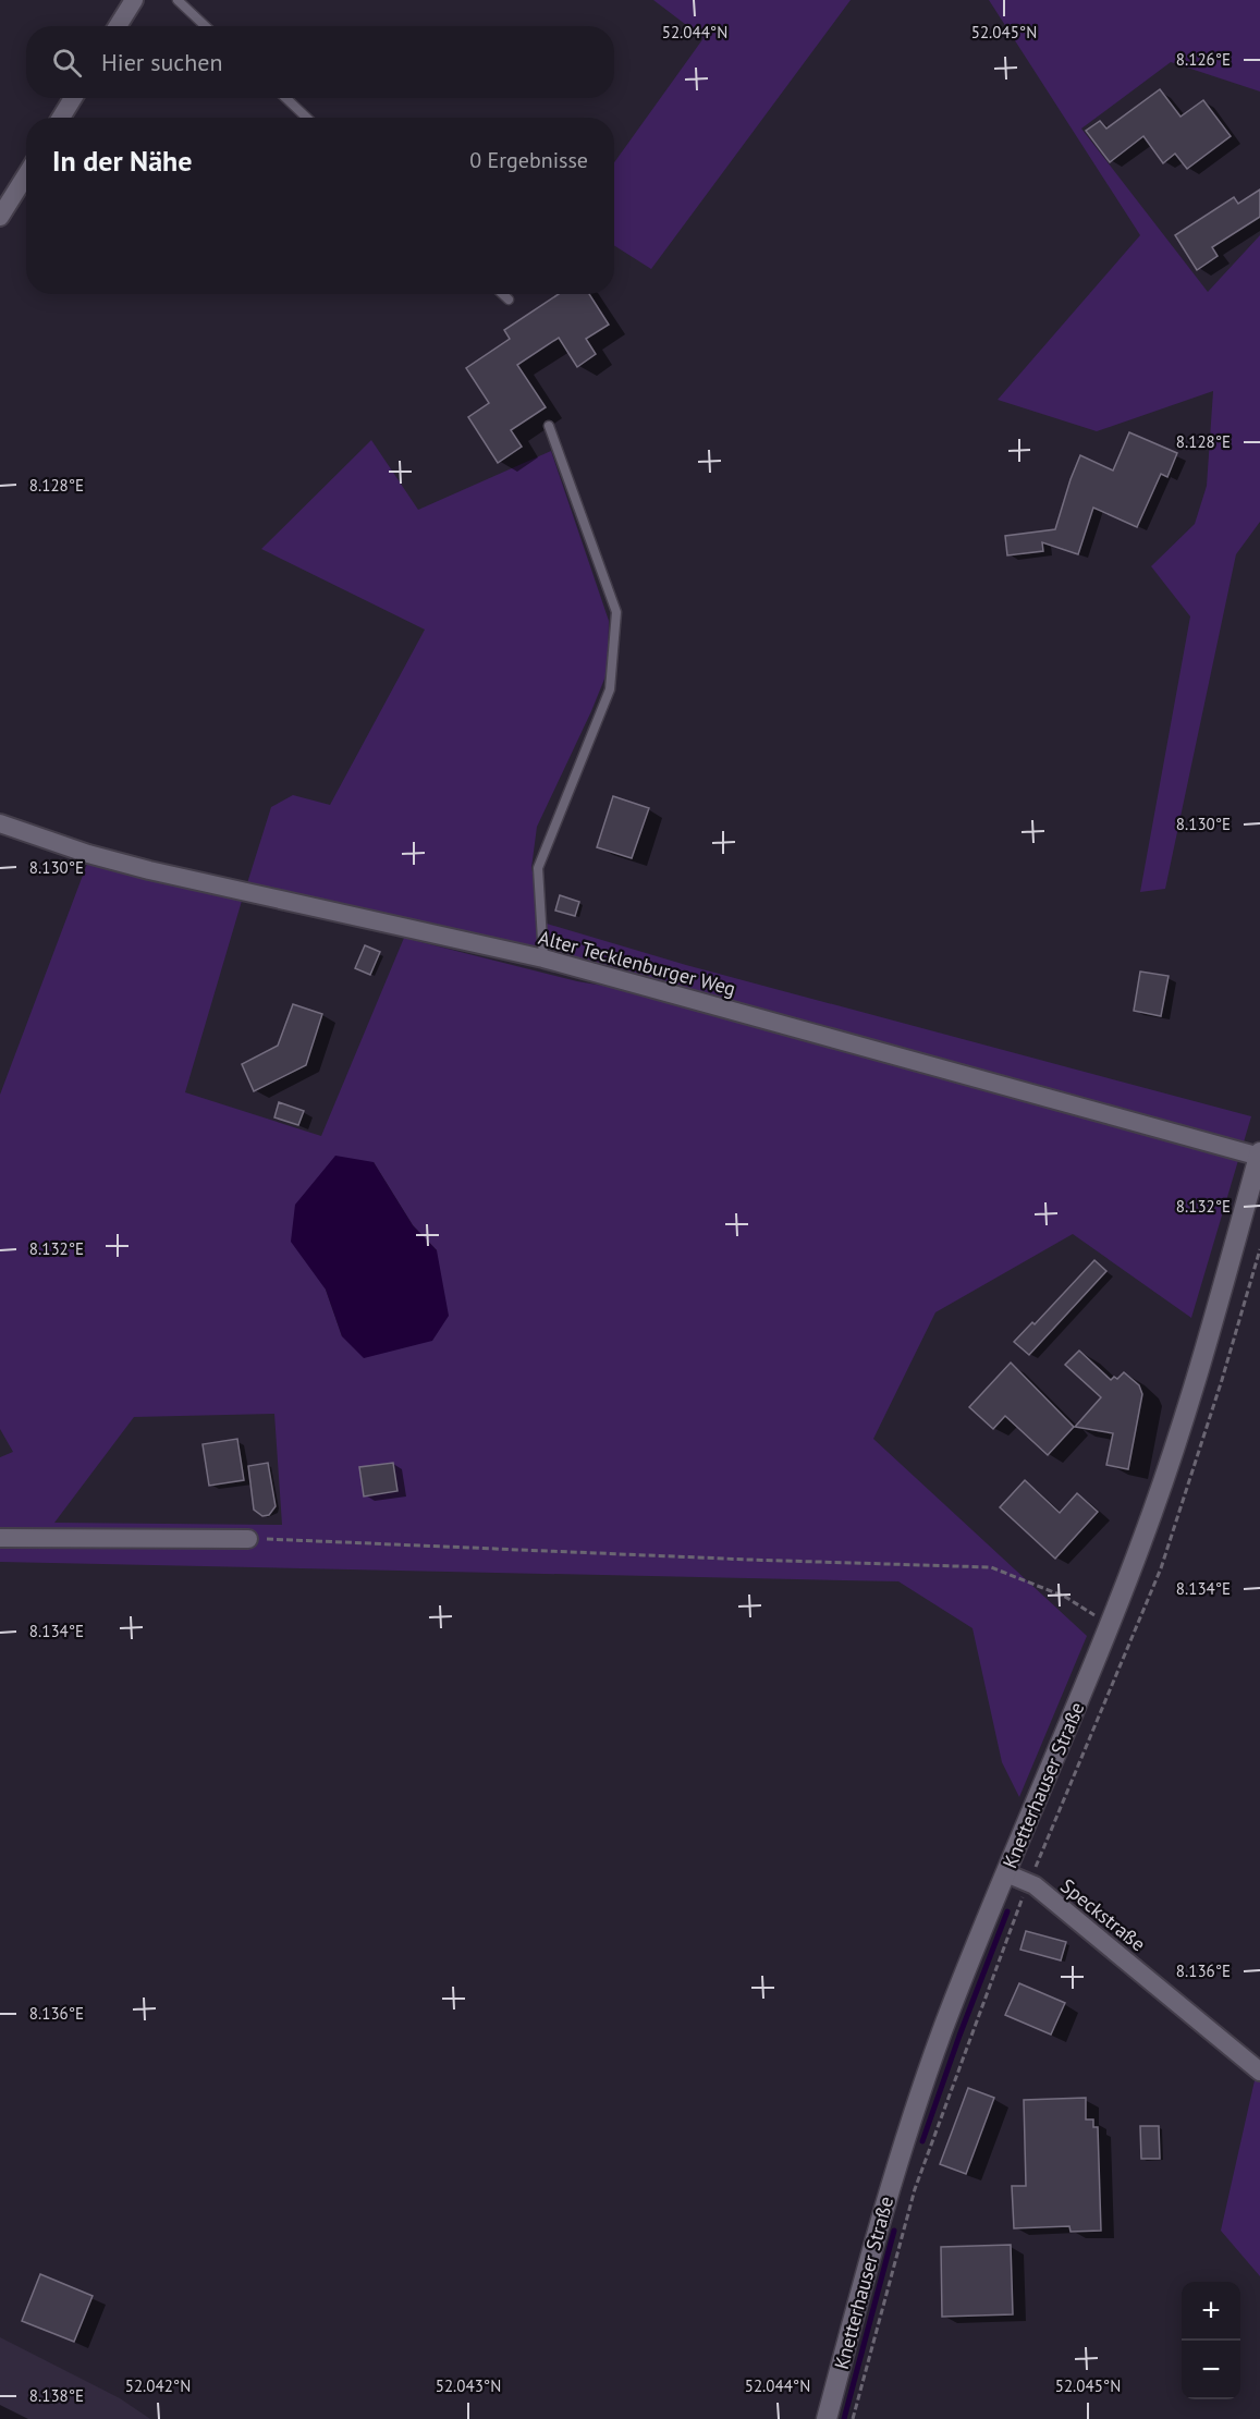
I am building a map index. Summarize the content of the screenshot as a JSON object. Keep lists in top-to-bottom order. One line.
{"streets":{"street":["Alter Tecklenburger Weg","Knetterhauser Straße","Speckstraße"]},"crossings":[["Alter Tecklenburger Weg","Knetterhauser Straße"],["Knetterhauser Straße","Speckstraße"]],"page":{"search":"Hier suchen","heading":["In der Nähe","0 Ergebnisse"],"map_buttons":["+","−"]},"coordinates":["52.044°N","52.045°N","8.126°E","8.128°E","8.130°E","8.132°E","8.134°E","8.136°E","52.042°N","52.043°N","8.138°E"]}
